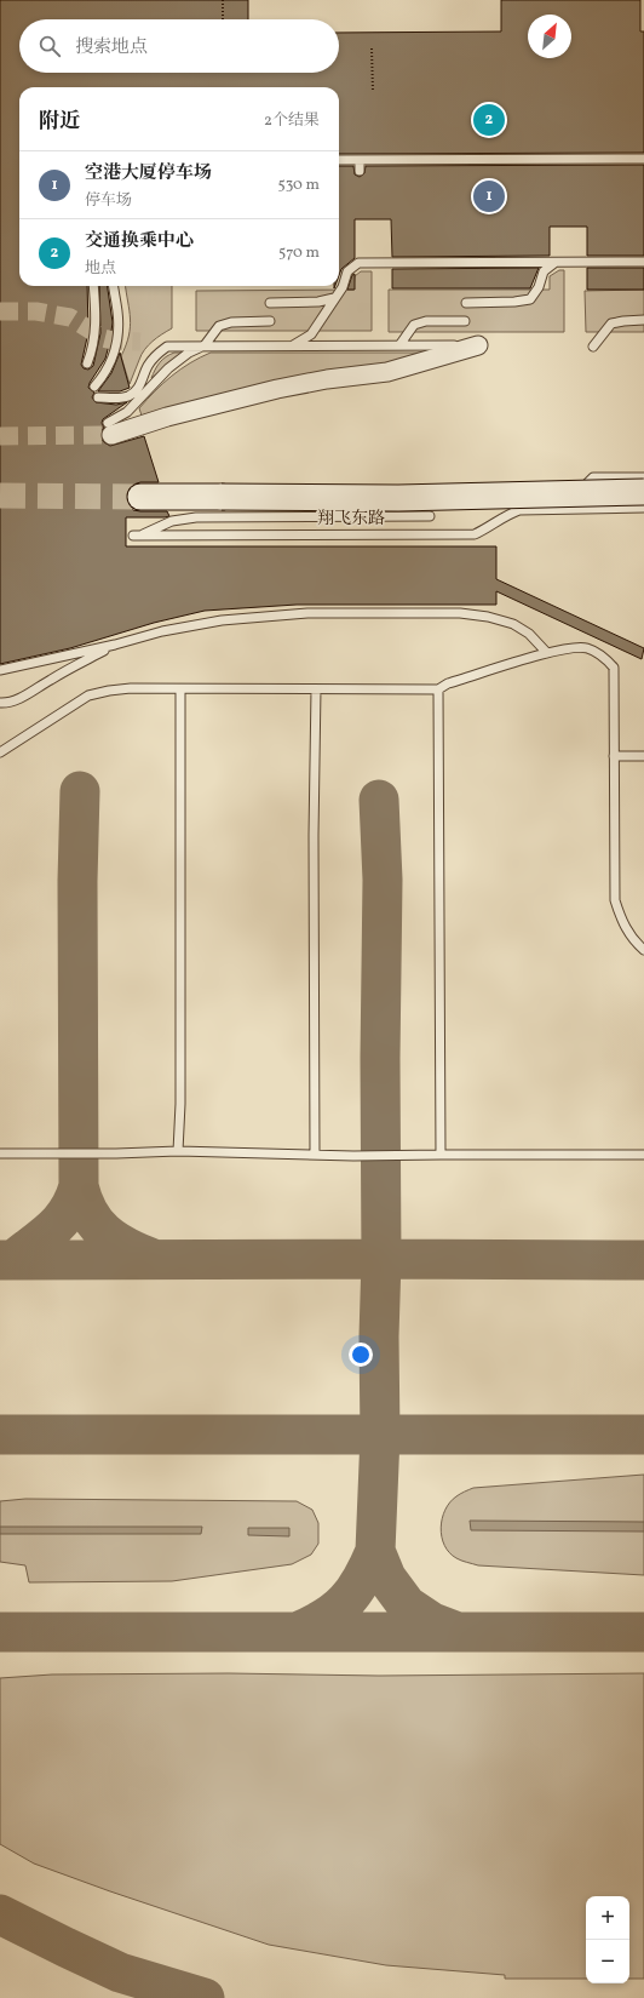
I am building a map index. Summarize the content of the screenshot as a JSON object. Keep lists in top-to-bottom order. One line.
{"streets":{"lane":["翔飞东路"]},"north":"top right","page":{"search":"搜索地点","heading":["附近","2个结果"],"pins":["2","1"],"list":[{"mark":"1","name":"空港大厦停车场","note":"停车场","value":"530 m"},{"mark":"2","name":"交通换乘中心","note":"地点","value":"570 m"}],"map_buttons":["+","−"]}}
